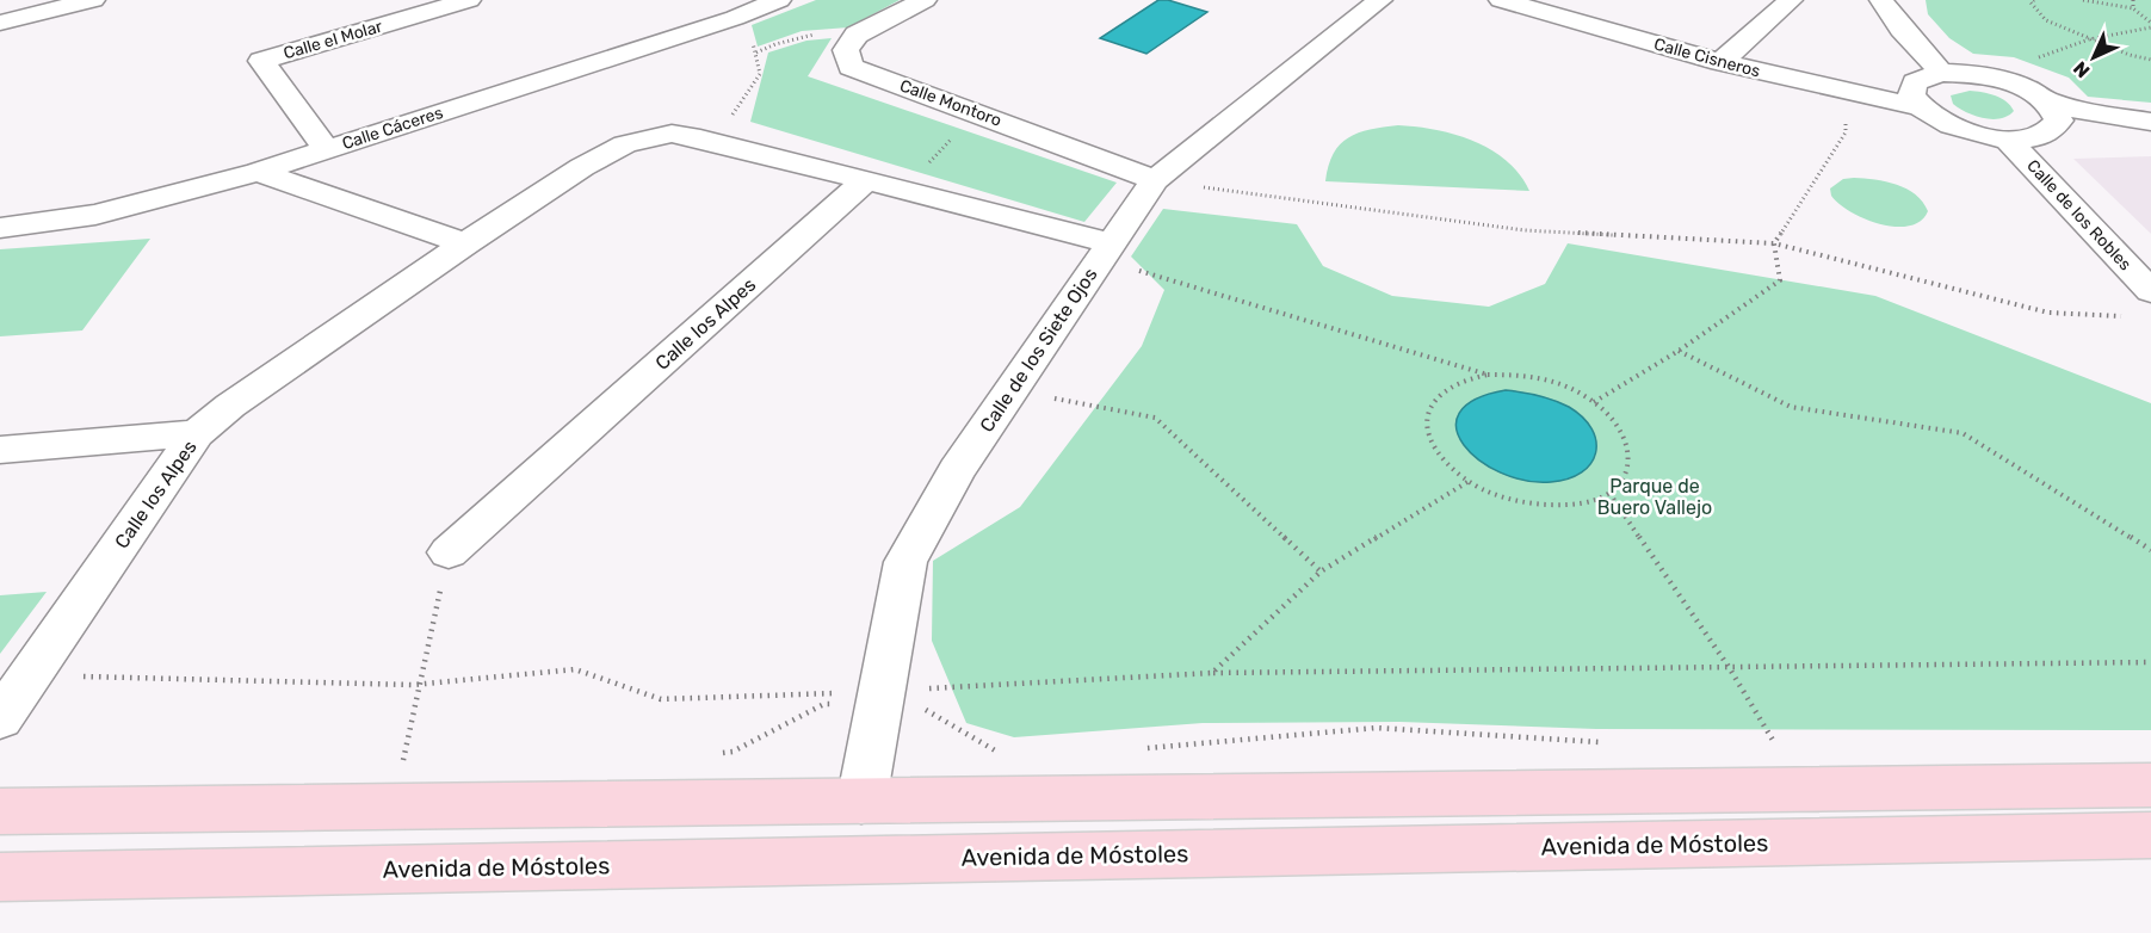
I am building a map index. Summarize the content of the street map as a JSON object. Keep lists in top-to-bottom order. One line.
{"streets":{"main road":["Avenida de Móstoles"],"street":["Calle el Molar","Calle Cisneros","Calle Montoro","Calle Cáceres","Calle de los Robles","Calle los Alpes","Calle de los Siete Ojos"]},"crossings":[["Calle el Molar","Calle Cáceres"],["Calle Cisneros","Calle de los Robles"],["Calle Montoro","Calle de los Siete Ojos"],["Calle los Alpes","Calle de los Siete Ojos"]],"parks":["Parque de Buero Vallejo"],"north":"bottom left"}
